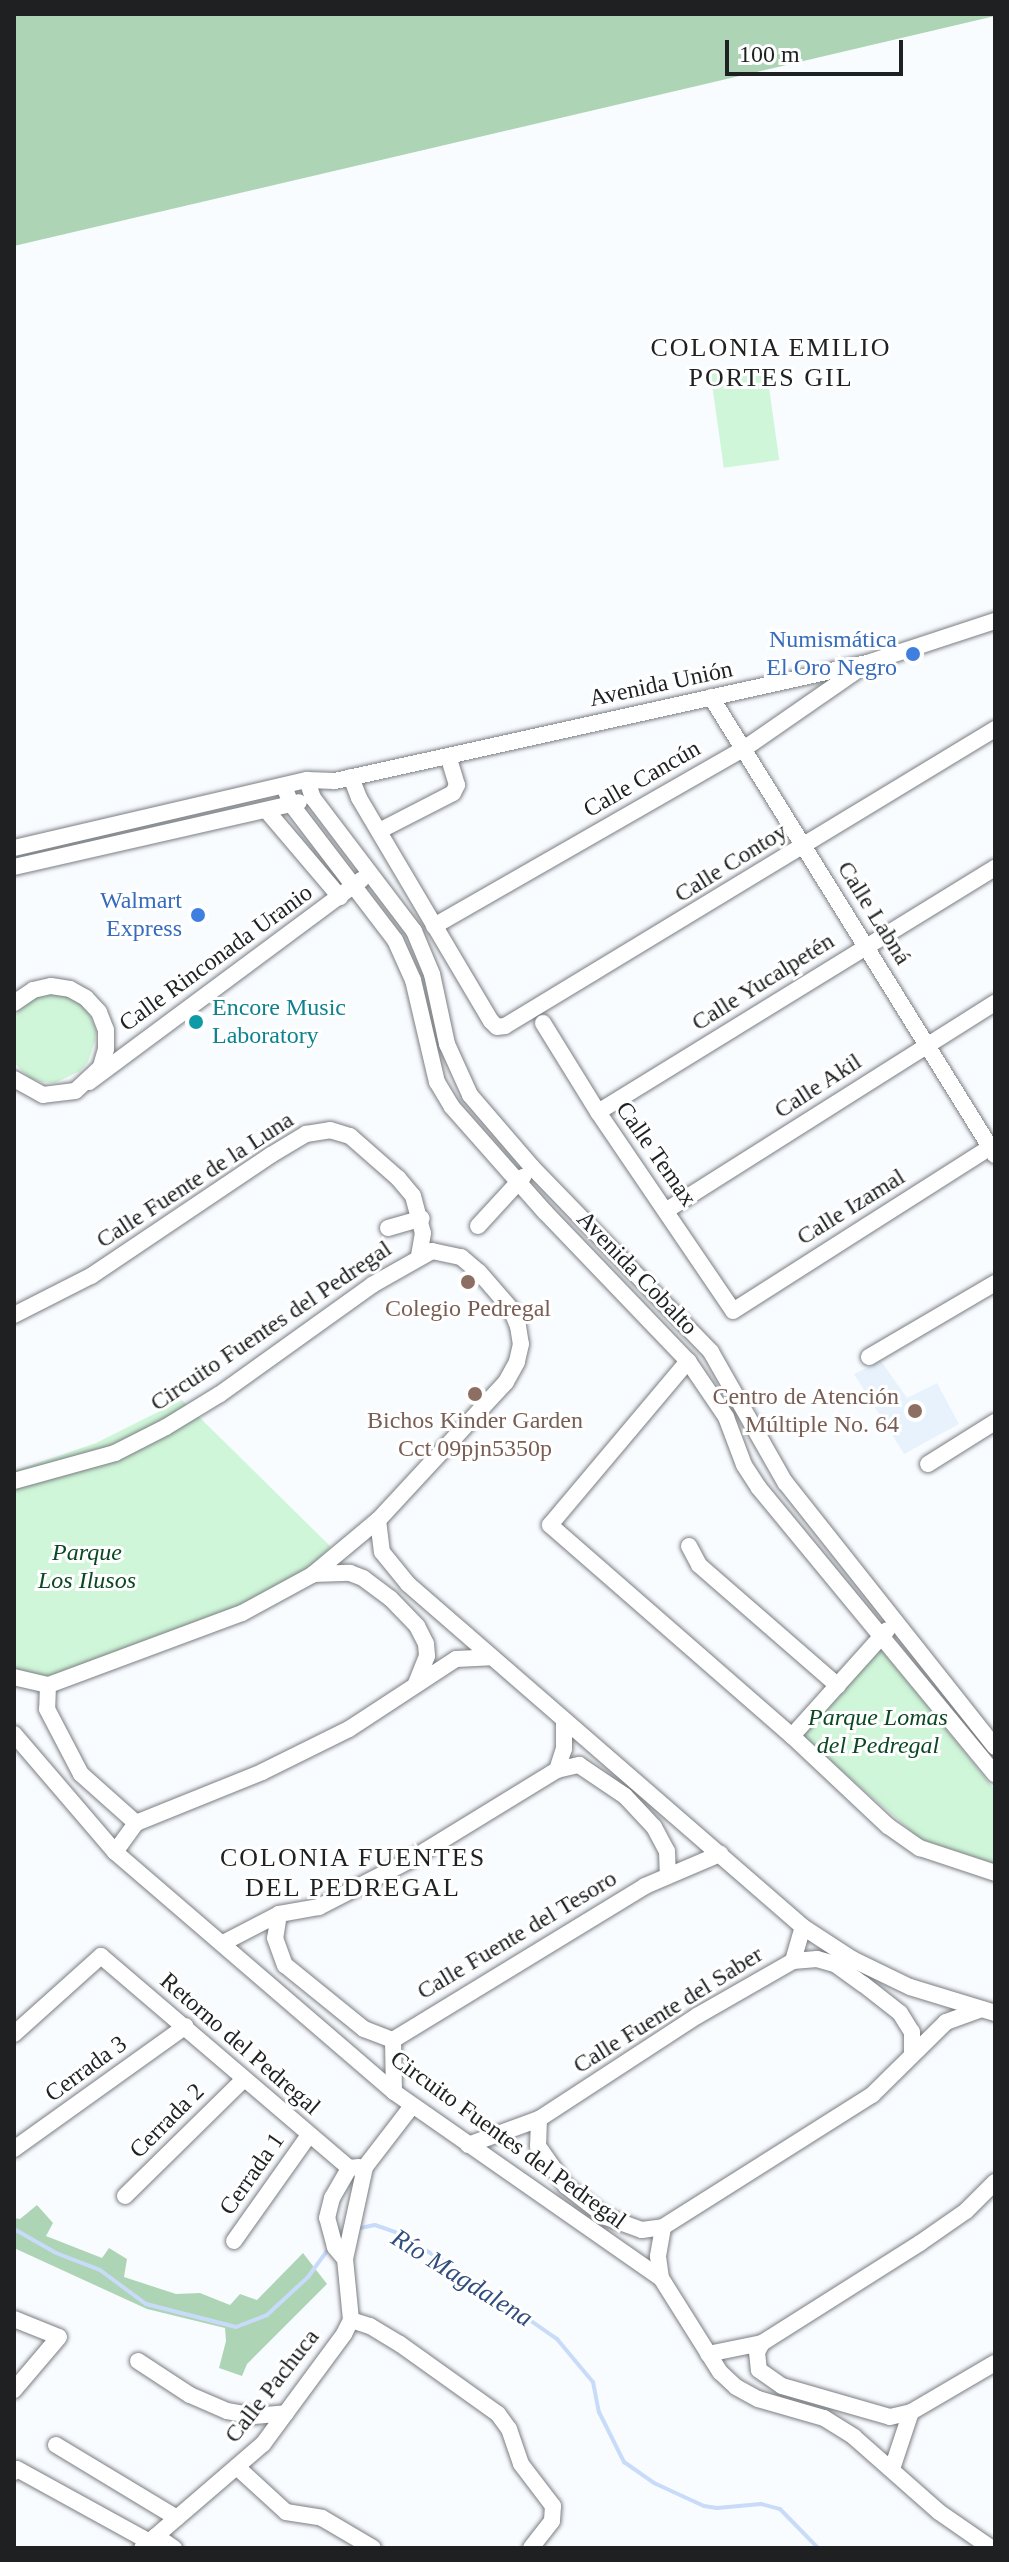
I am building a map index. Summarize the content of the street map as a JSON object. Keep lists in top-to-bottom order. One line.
{"streets":{"street":["Avenida Unión","Calle Cancún","Calle Contoy","Calle Labná","Calle Rinconada Uranio","Calle Yucalpetén","Calle Akil","Calle Temax","Calle Fuente de la Luna","Calle Izamal","Avenida Cobalto","Circuito Fuentes del Pedregal","Calle Fuente del Tesoro","Calle Fuente del Saber","Retorno del Pedregal","Cerrada 3","Cerrada 2","Cerrada 1","Calle Pachuca"]},"crossings":[["Avenida Unión","Calle Cancún"],["Avenida Unión","Calle Labná"],["Avenida Unión","Avenida Cobalto"],["Calle Cancún","Calle Contoy"],["Calle Cancún","Calle Labná"],["Calle Contoy","Calle Labná"],["Calle Labná","Calle Yucalpetén"],["Calle Labná","Calle Akil"],["Calle Labná","Calle Izamal"],["Calle Rinconada Uranio","Avenida Cobalto"],["Calle Yucalpetén","Calle Temax"],["Calle Akil","Calle Temax"],["Calle Temax","Calle Izamal"],["Circuito Fuentes del Pedregal","Calle Fuente del Saber"],["Circuito Fuentes del Pedregal","Calle Pachuca"],["Retorno del Pedregal","Cerrada 3"],["Retorno del Pedregal","Cerrada 2"],["Retorno del Pedregal","Cerrada 1"],["Retorno del Pedregal","Calle Pachuca"]],"districts":["COLONIA EMILIO PORTES GIL","COLONIA FUENTES DEL PEDREGAL"],"water":["Río Magdalena"],"parks":["Parque Los Ilusos","Parque Lomas del Pedregal"],"places":["Numismática El Oro Negro","Walmart Express","Encore Music Laboratory","Colegio Pedregal","Bichos Kinder Garden Cct 09pjn5350p","Centro de Atención Múltiple No. 64"],"scale_bar":"100 m"}
